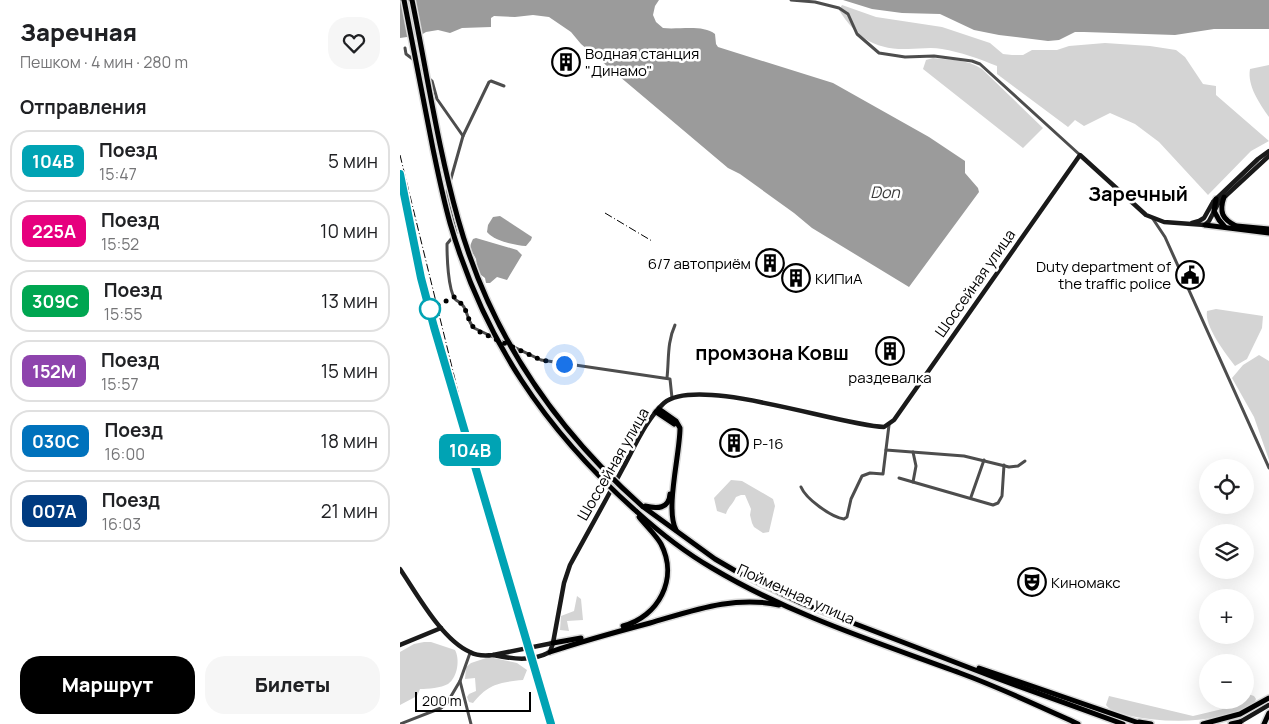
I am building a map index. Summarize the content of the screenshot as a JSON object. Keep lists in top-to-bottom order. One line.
{"streets":{"main road":["Шоссейная улица","Пойменная улица"]},"districts":["Заречный","промзона Ковш"],"water":["Don"],"places":{"building":["Водная станция \"Динамо\"","6/7 автоприём","КИПиА","раздевалка","Р-16"],"public building":["Duty department of the traffic police"],"theatre":["Киномакс"]},"scale_bar":"200 m","page":{"heading":[["Заречная","Пешком · 4 мин · 280 m"],"Отправления"],"on_map":"104В","list":[{"mark":"104В","name":"Поезд","note":"15:47","value":"5 мин"},{"mark":"225А","name":"Поезд","note":"15:52","value":"10 мин"},{"mark":"309С","name":"Поезд","note":"15:55","value":"13 мин"},{"mark":"152М","name":"Поезд","note":"15:57","value":"15 мин"},{"mark":"030C","name":"Поезд","note":"16:00","value":"18 мин"},{"mark":"007А","name":"Поезд","note":"16:03","value":"21 мин"}],"map_buttons":["+","−"],"buttons":["Маршрут","Билеты"],"scale":"200 m"}}
